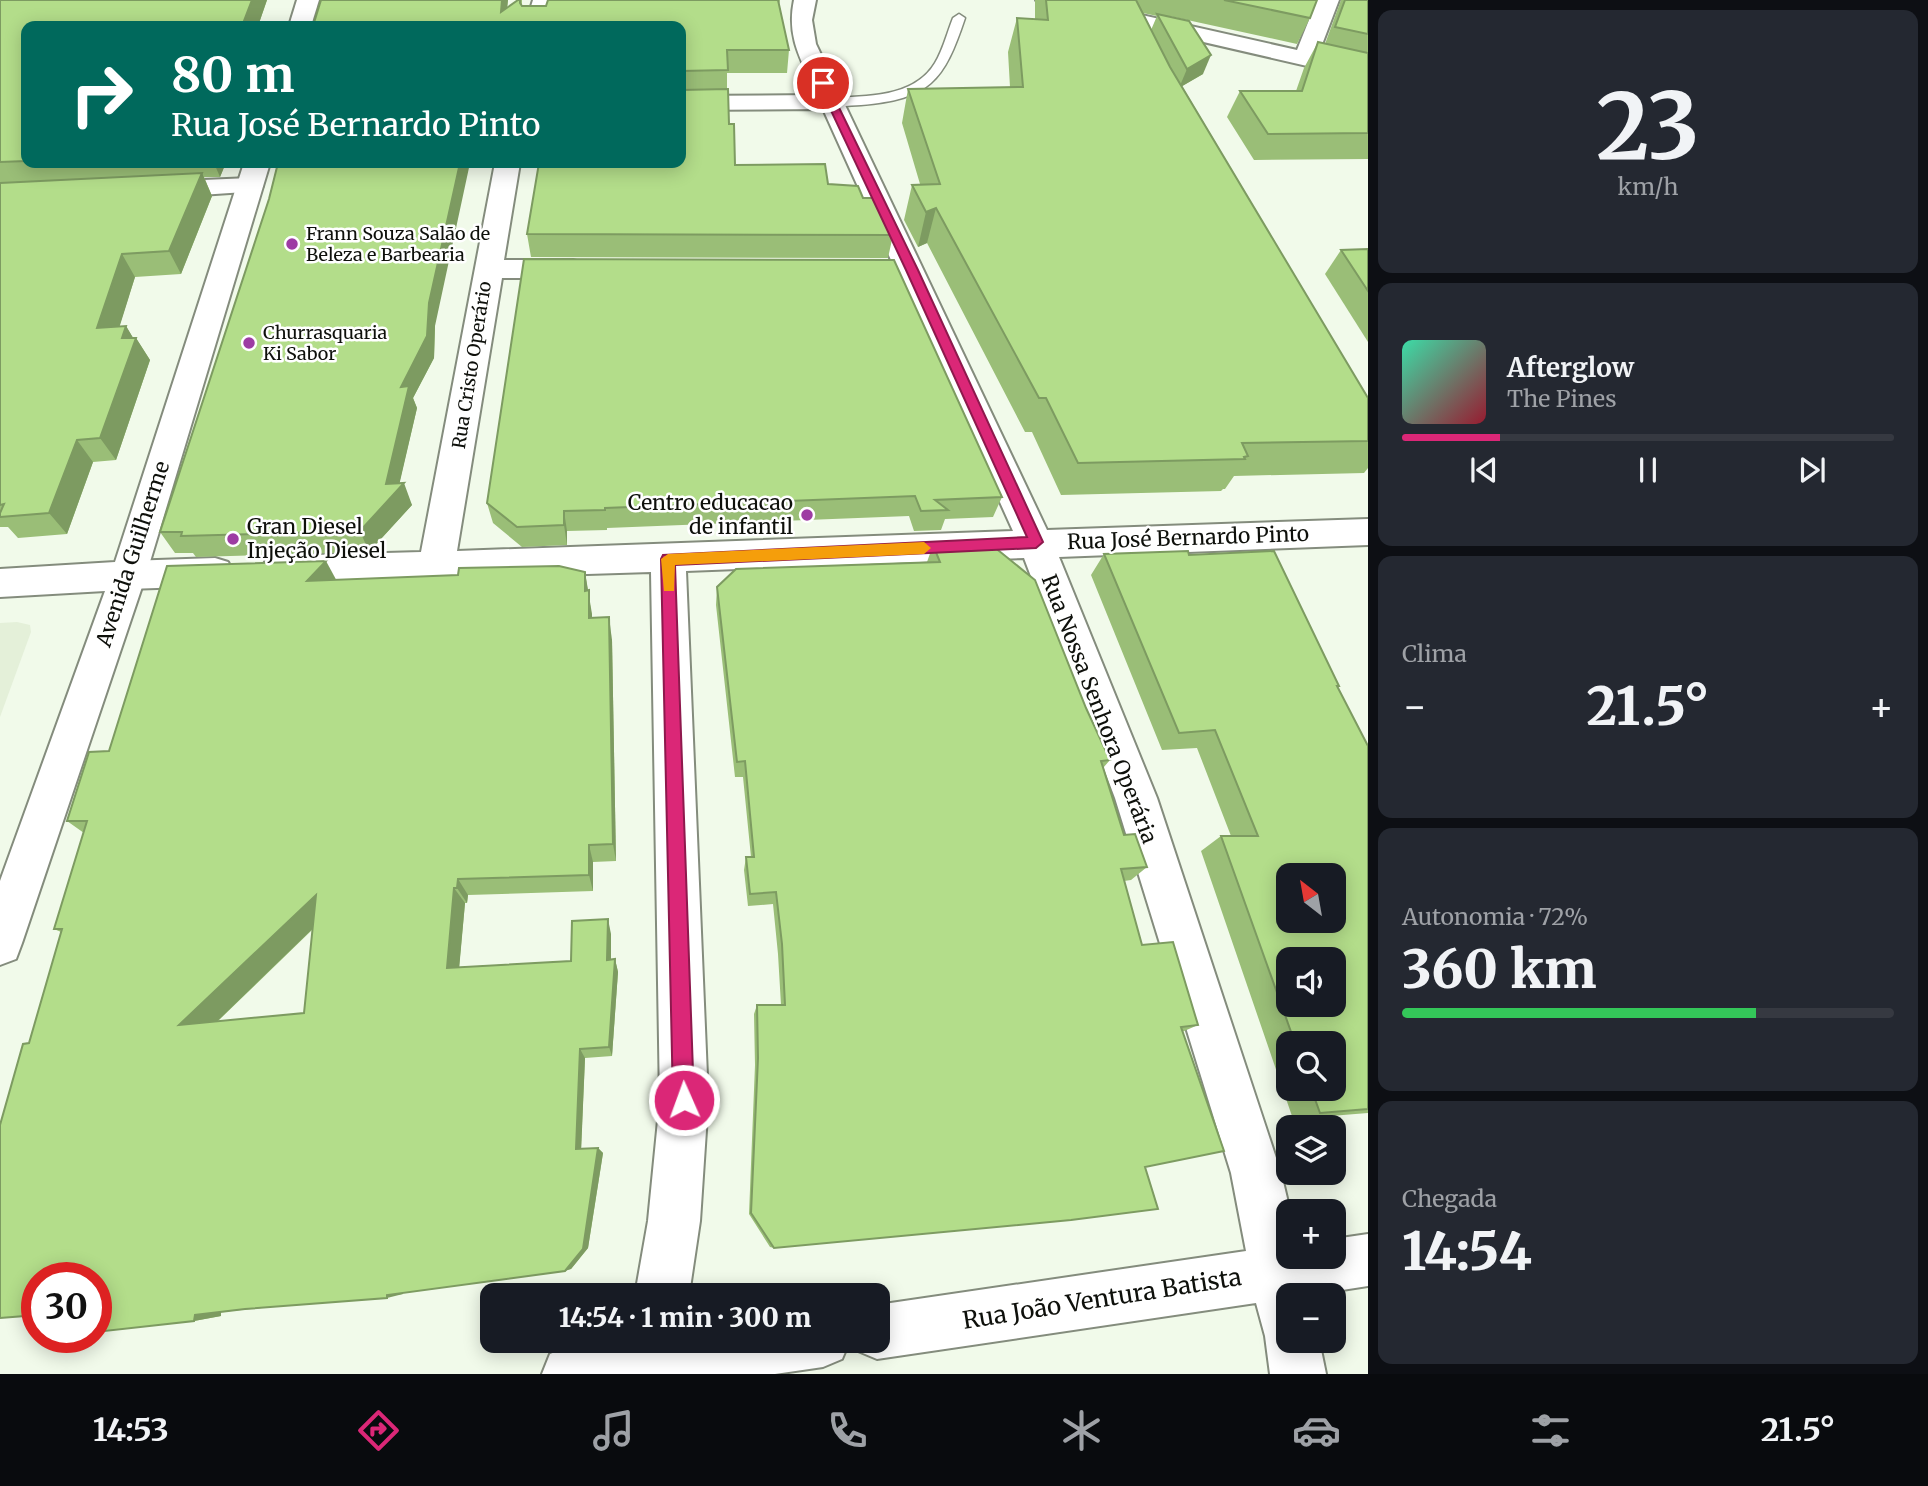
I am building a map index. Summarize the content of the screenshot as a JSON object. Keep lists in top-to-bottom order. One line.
{"streets":{"street":["Rua Cristo Operário","Rua José Bernardo Pinto","Avenida Guilherme","Rua Nossa Senhora Operária","Rua João Ventura Batista"]},"crossings":[["Rua Cristo Operário","Rua José Bernardo Pinto"],["Rua José Bernardo Pinto","Avenida Guilherme"],["Rua José Bernardo Pinto","Rua Nossa Senhora Operária"],["Rua Nossa Senhora Operária","Rua João Ventura Batista"]],"places":["Frann Souza Salão de Beleza e Barbearia","Churrasquaria Ki Sabor","Centro educacao de infantil","Gran Diesel Injeção Diesel"],"north":"top left","page":{"tile":[["23","km/h"],"Clima",["Autonomia · 72%","360 km"],["Chegada","14:54"]],"turn":["80 m","Rua José Bernardo Pinto"],"song":["Afterglow","The Pines"],"heat":["−","21.5°","+"],"map_buttons":["+","−"],"limit":"30","trip":"14:54 · 1 min · 300 m","tabs":["14:53","21.5°"]}}
